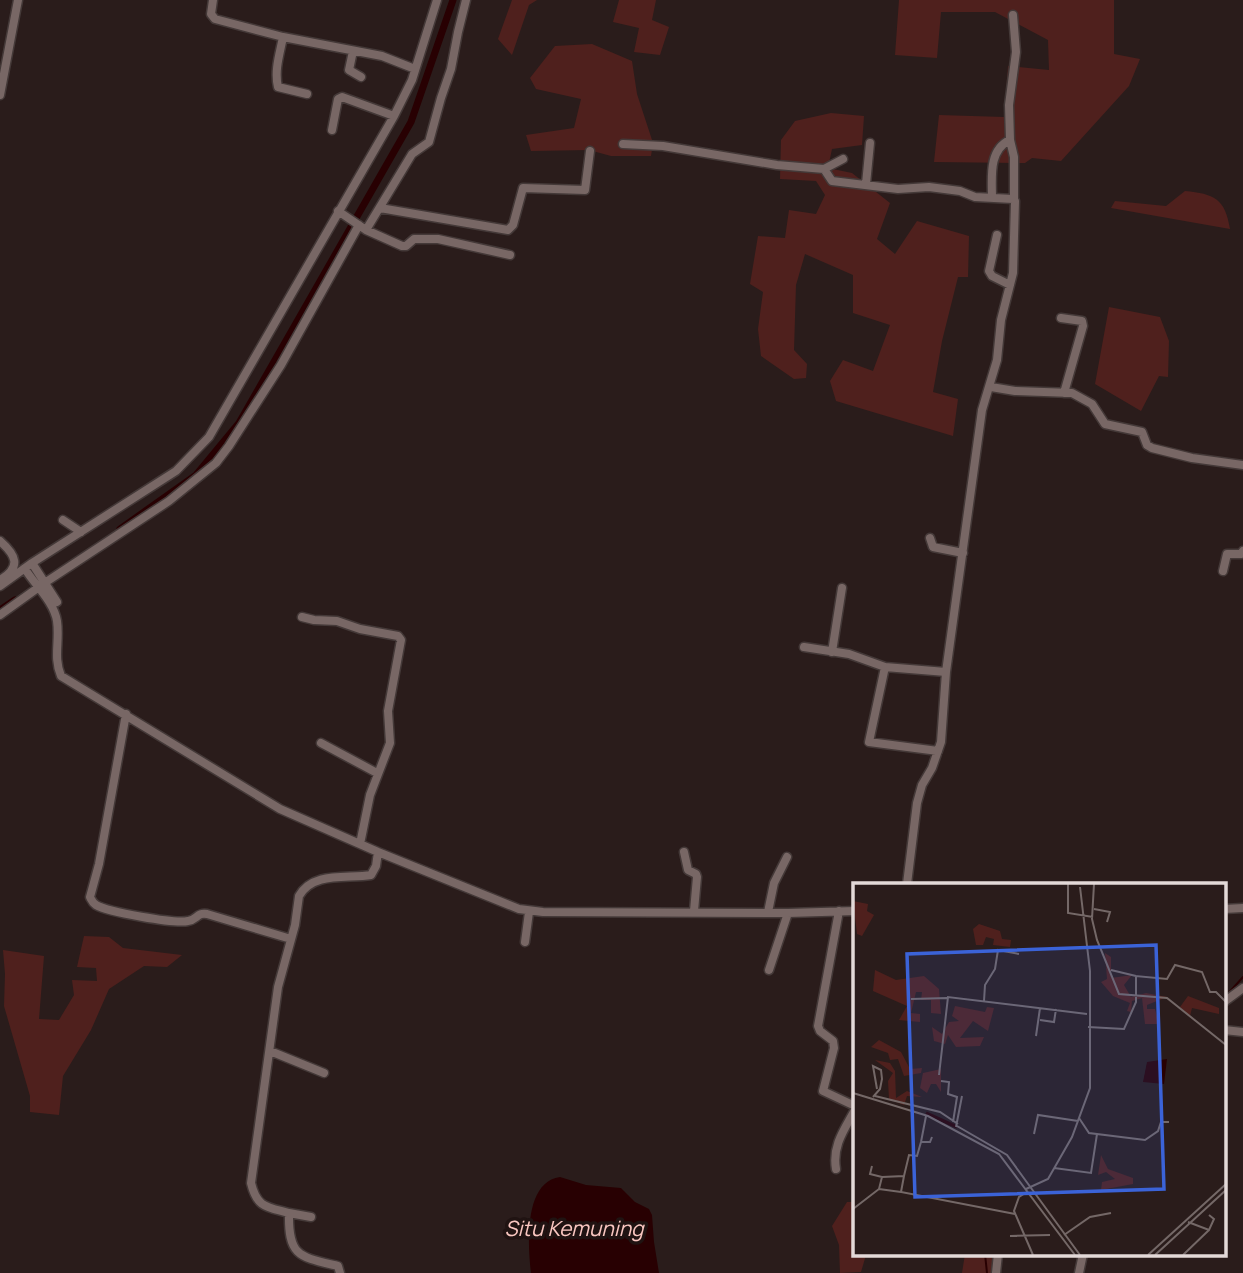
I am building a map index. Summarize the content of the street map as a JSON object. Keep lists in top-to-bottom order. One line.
{"water":["Situ Kemuning"]}
